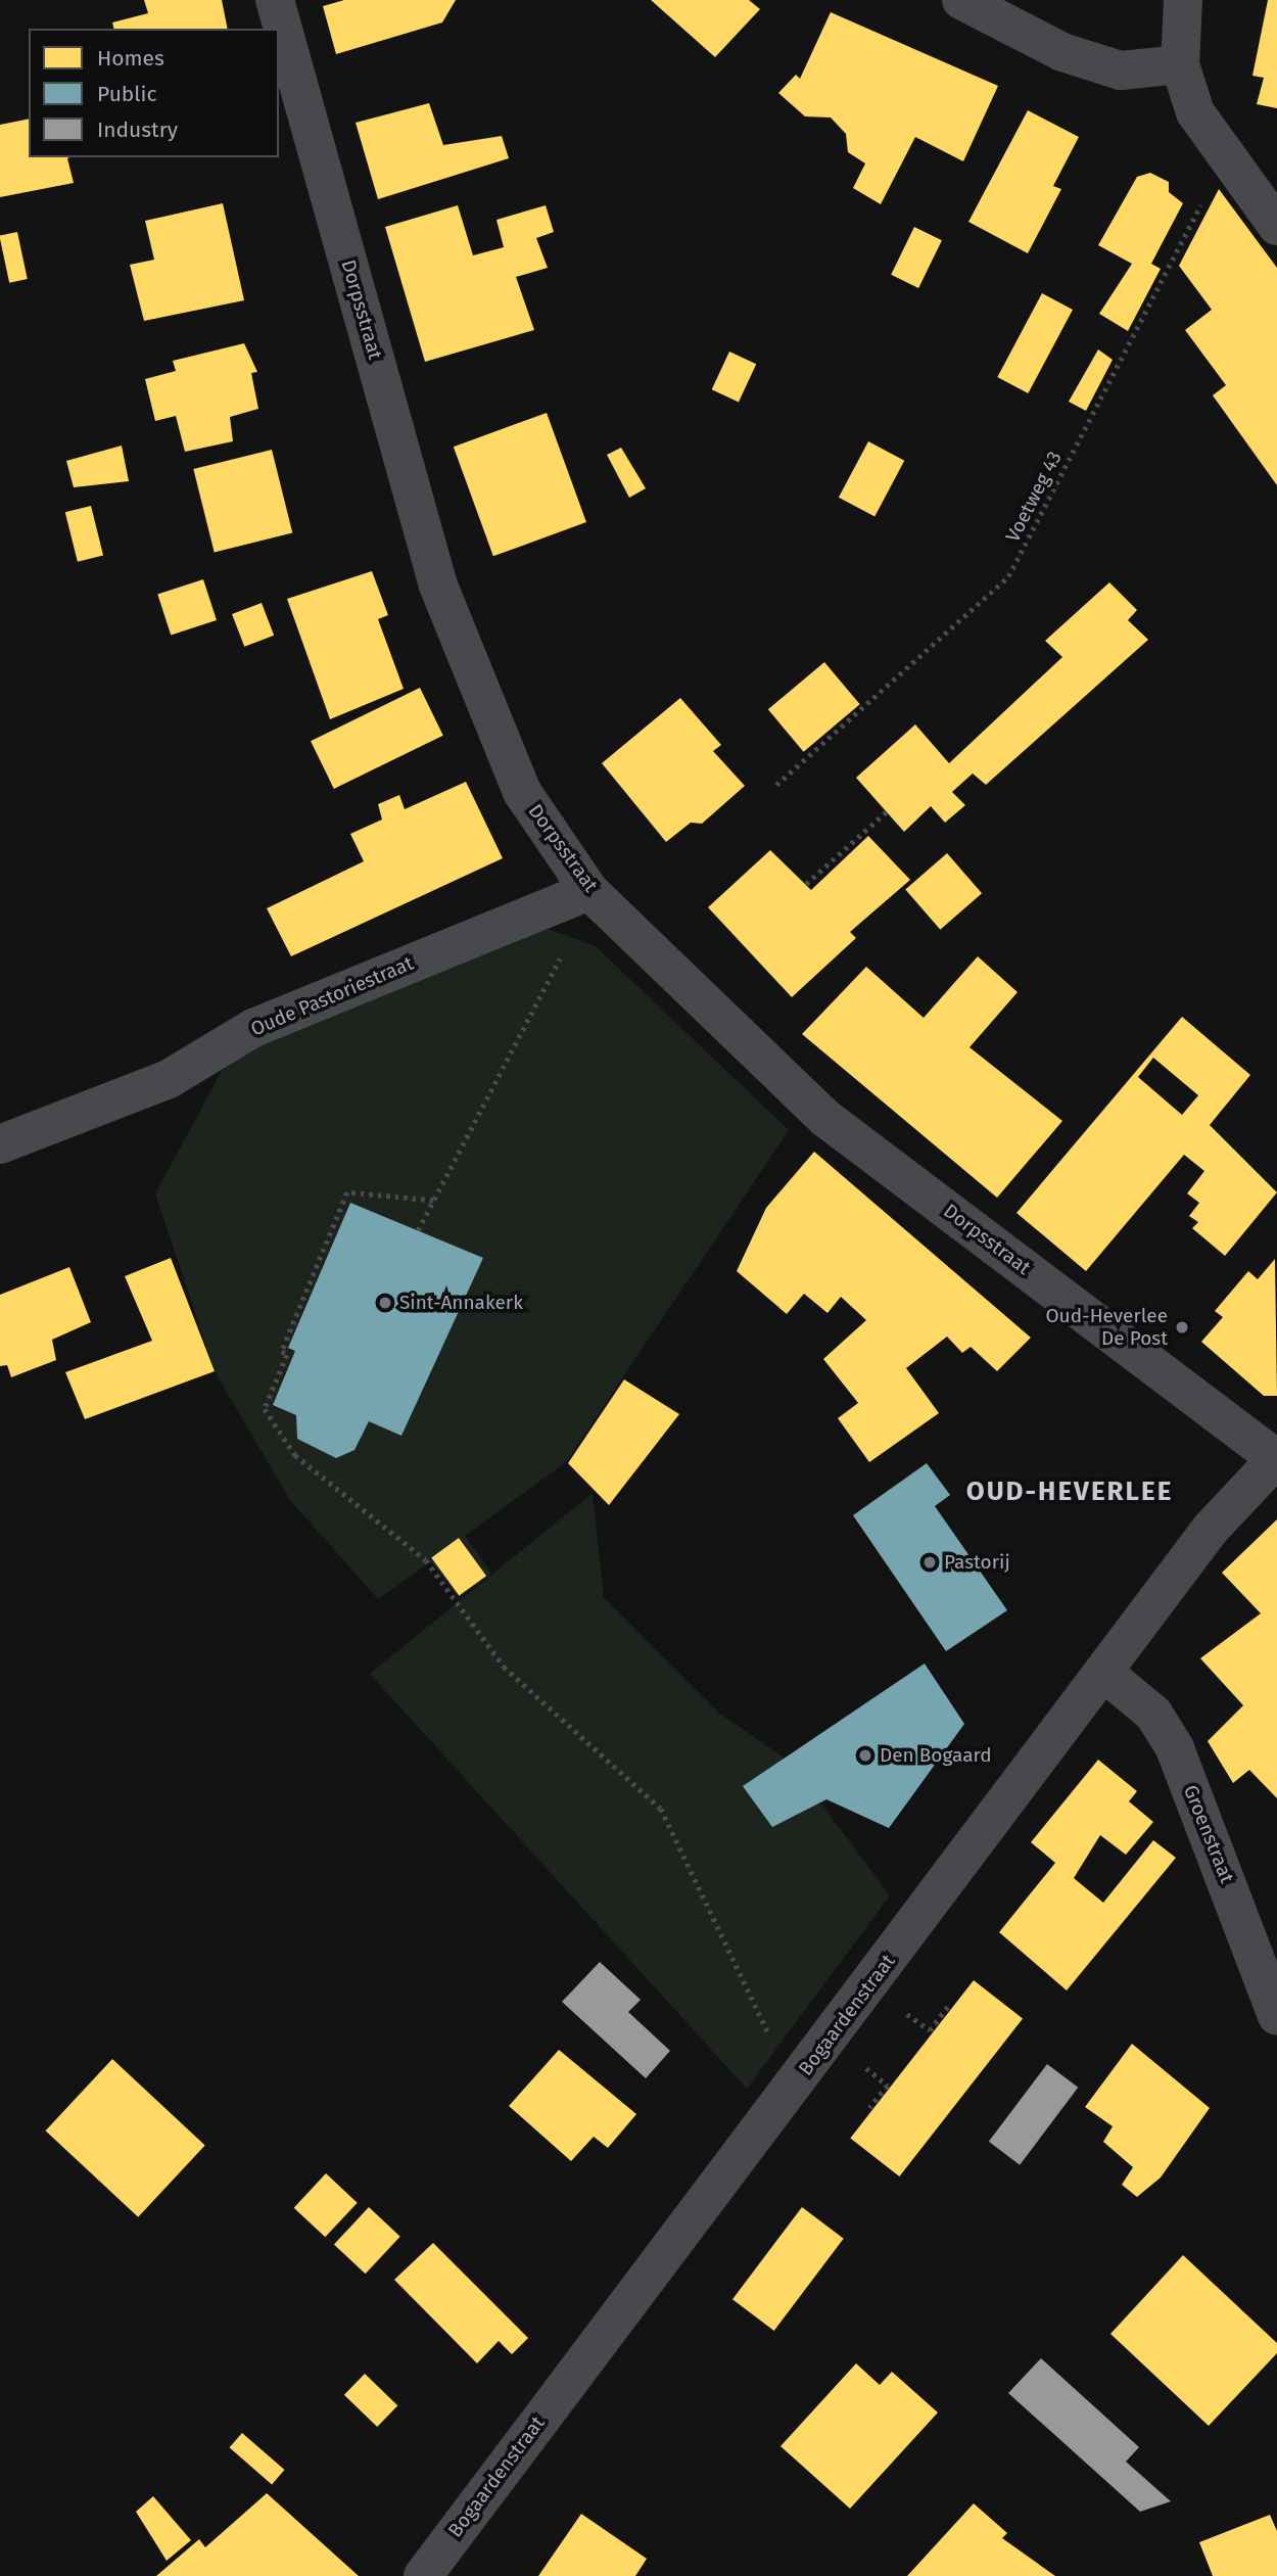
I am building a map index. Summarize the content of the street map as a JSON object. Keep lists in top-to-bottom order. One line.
{"streets":{"street":["Dorpsstraat","Oude Pastoriestraat","Groenstraat","Bogaardenstraat"],"path":["Voetweg 43"]},"crossings":[["Dorpsstraat","Oude Pastoriestraat"],["Dorpsstraat","Bogaardenstraat"],["Groenstraat","Bogaardenstraat"]],"districts":["OUD-HEVERLEE"],"places":["Sint-Annakerk","Oud-Heverlee De Post","Pastorij","Den Bogaard"],"legend":["Homes","Public","Industry"]}
